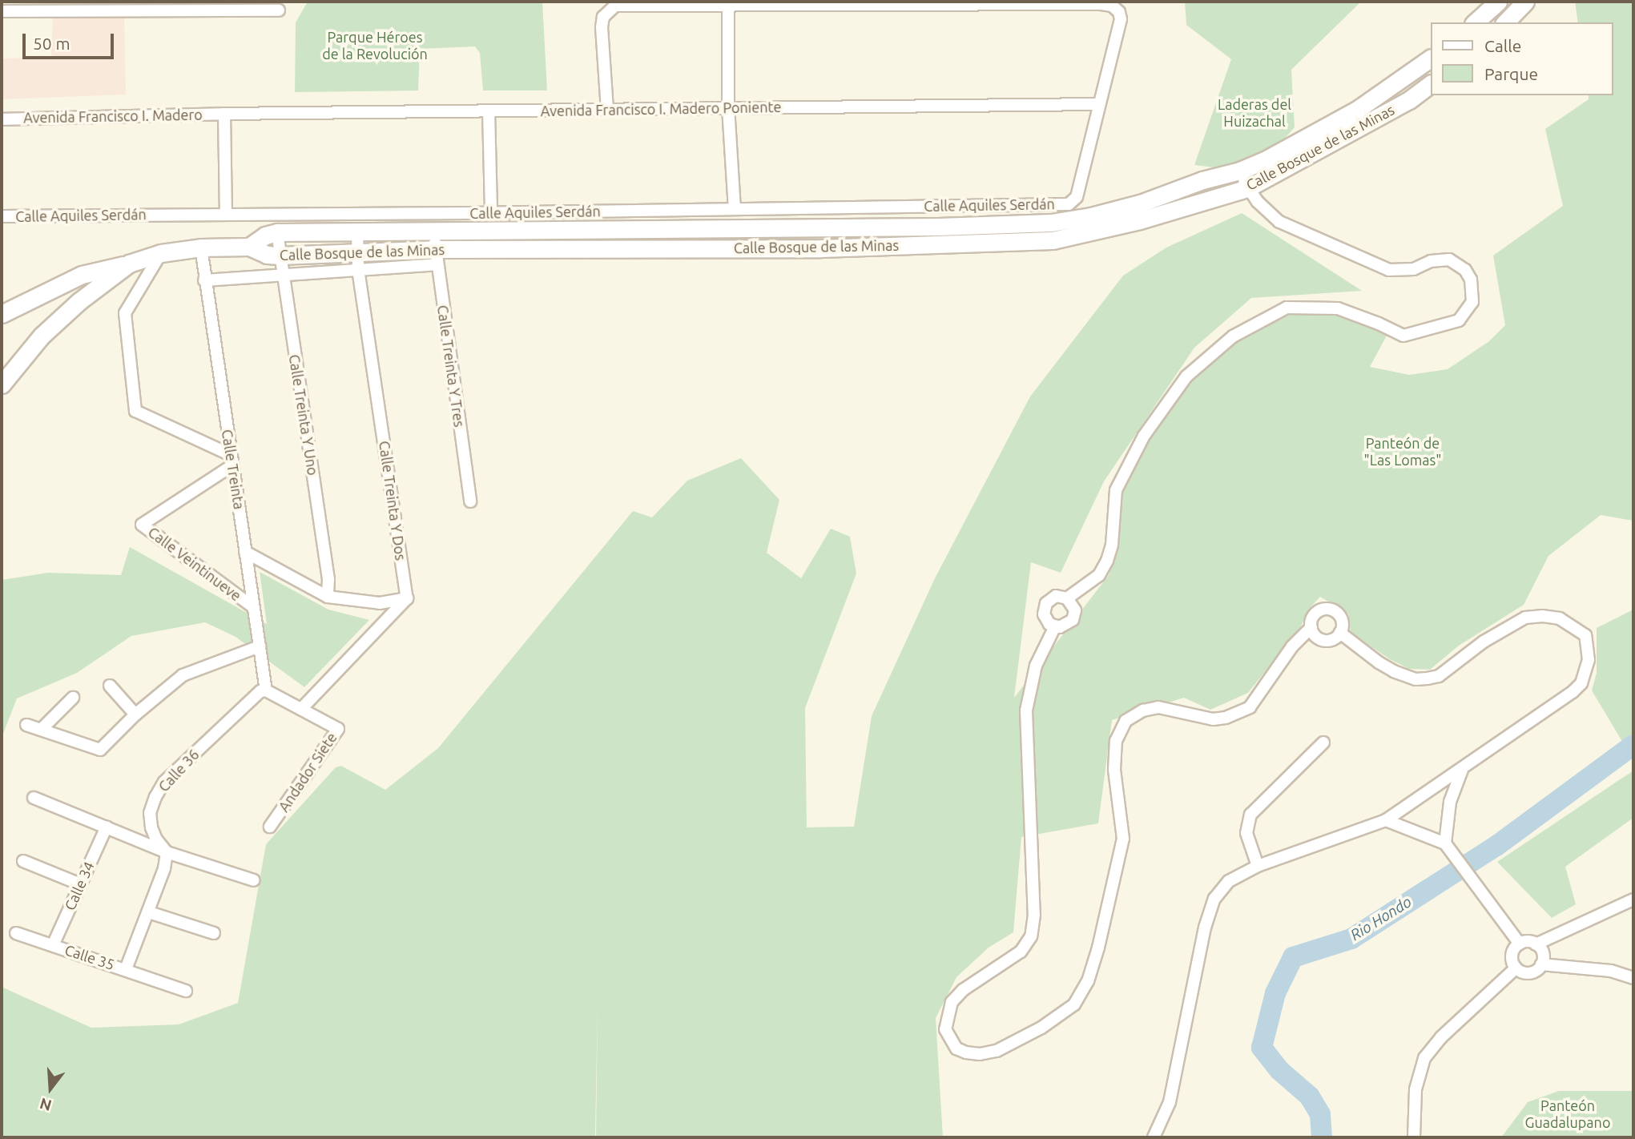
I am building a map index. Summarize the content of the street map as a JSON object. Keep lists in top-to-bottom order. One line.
{"streets":{"main road":["Calle Bosque de las Minas"],"street":["Avenida Francisco I. Madero Poniente","Avenida Francisco I. Madero","Calle Aquiles Serdán","Calle Treinta Y Tres","Calle Treinta Y Uno","Calle Treinta","Calle Treinta Y Dos","Calle Veintinueve","Calle 36","Andador Siete","Calle 34","Calle 35"]},"crossings":[["Avenida Francisco I. Madero Poniente","Avenida Francisco I. Madero"],["Avenida Francisco I. Madero Poniente","Calle Aquiles Serdán"],["Calle Bosque de las Minas","Calle Treinta Y Tres"],["Calle Bosque de las Minas","Calle Treinta Y Uno"],["Calle Bosque de las Minas","Calle Treinta Y Dos"],["Calle Treinta","Calle Veintinueve"],["Calle Treinta","Calle 36"],["Calle Treinta","Andador Siete"],["Calle 36","Andador Siete"],["Calle 34","Calle 35"]],"water":["Rio Hondo"],"parks":["Parque Héroes de la Revolución","Laderas del Huizachal","Panteón de \"Las Lomas\"","Panteón Guadalupano"],"legend":["Calle","Parque"],"scale_bar":"50 m","north":"bottom"}
